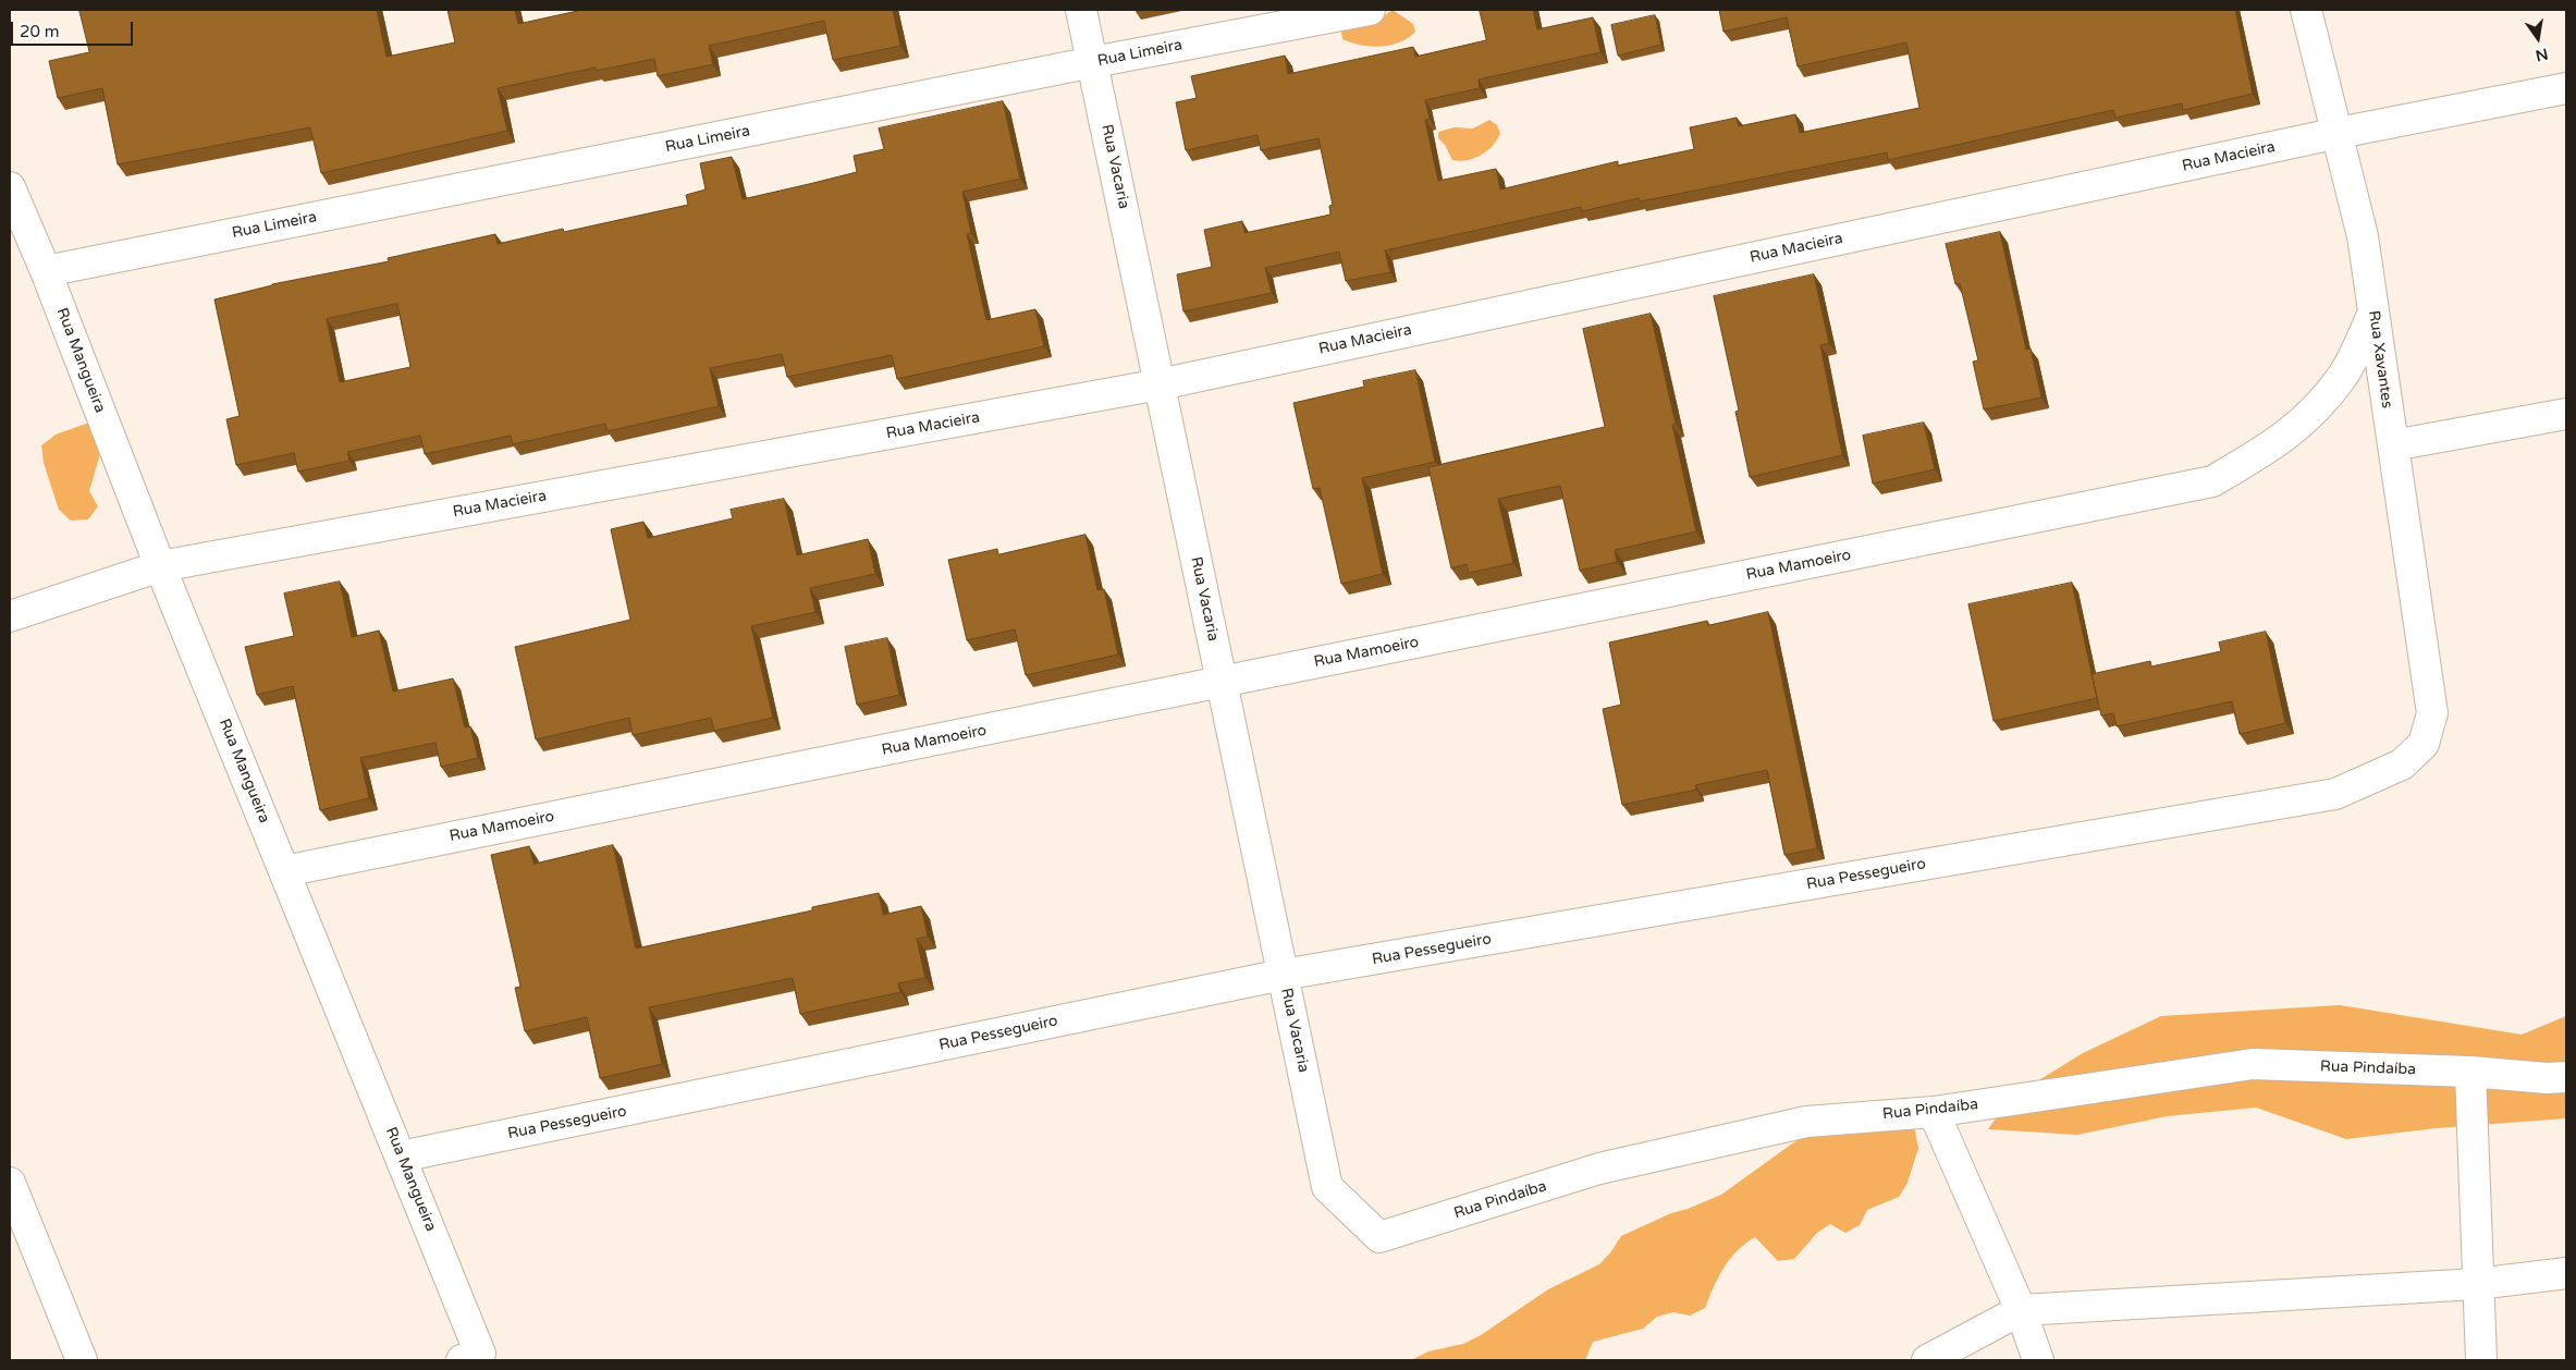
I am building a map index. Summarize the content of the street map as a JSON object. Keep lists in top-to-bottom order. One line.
{"streets":{"street":["Rua Limeira","Rua Macieira","Rua Vacaria","Rua Xavantes","Rua Mangueira","Rua Mamoeiro","Rua Pessegueiro","Rua Pindaíba"]},"crossings":[["Rua Limeira","Rua Vacaria"],["Rua Limeira","Rua Mangueira"],["Rua Macieira","Rua Vacaria"],["Rua Macieira","Rua Xavantes"],["Rua Macieira","Rua Mangueira"],["Rua Vacaria","Rua Mamoeiro"],["Rua Vacaria","Rua Pessegueiro"],["Rua Vacaria","Rua Pindaíba"],["Rua Xavantes","Rua Mamoeiro"],["Rua Xavantes","Rua Pessegueiro"],["Rua Mangueira","Rua Mamoeiro"],["Rua Mangueira","Rua Pessegueiro"]],"scale_bar":"20 m","north":"bottom"}
